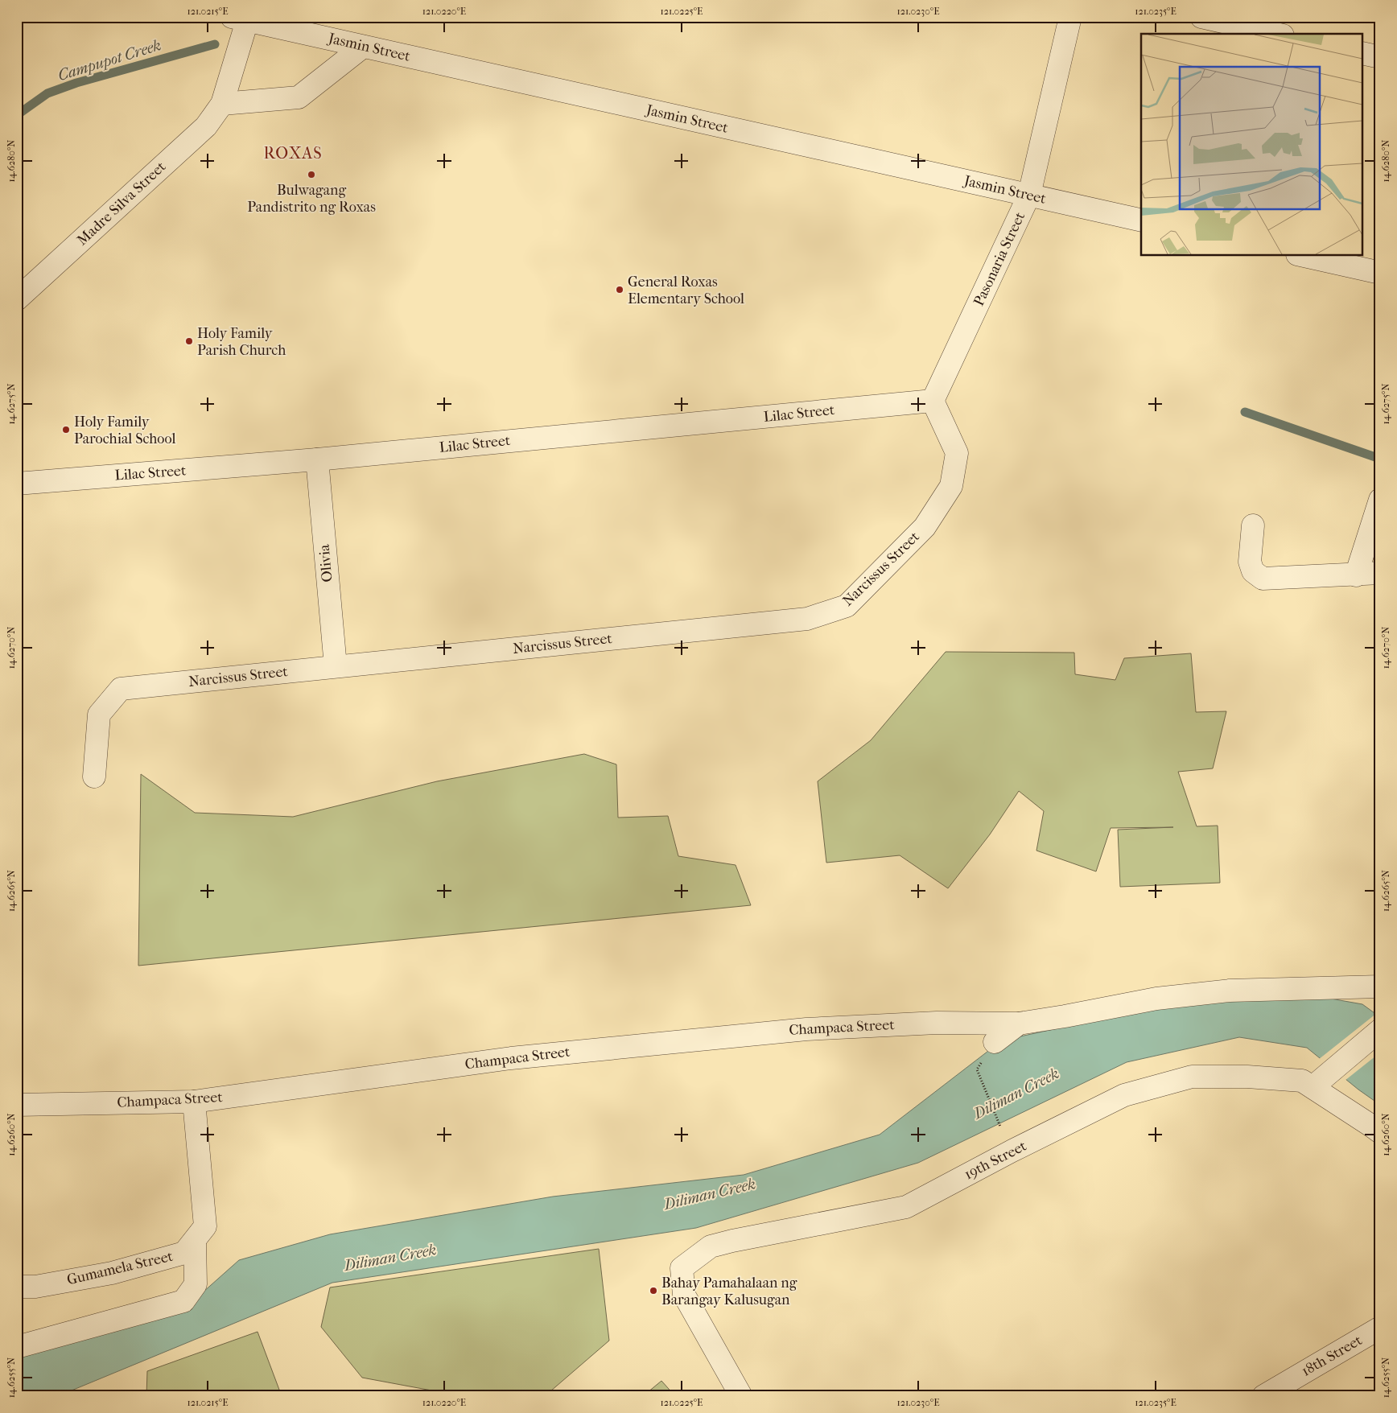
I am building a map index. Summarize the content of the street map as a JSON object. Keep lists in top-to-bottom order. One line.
{"streets":{"street":["Jasmin Street","Madre Silva Street","Pasonaria Street","Lilac Street","Olivia","Narcissus Street","Champaca Street","19th Street","Gumamela Street","18th Street"]},"crossings":[["Jasmin Street","Madre Silva Street"],["Jasmin Street","Pasonaria Street"],["Pasonaria Street","Lilac Street"],["Pasonaria Street","Narcissus Street"],["Lilac Street","Olivia"],["Lilac Street","Narcissus Street"],["Olivia","Narcissus Street"],["Champaca Street","Gumamela Street"]],"districts":["ROXAS"],"water":["Campupot Creek","Diliman Creek"],"places":["Bulwagang Pandistrito ng Roxas","General Roxas Elementary School","Holy Family Parish Church","Holy Family Parochial School","Bahay Pamahalaan ng Barangay Kalusugan"],"coordinates":["121.0215°E","121.0220°E","121.0225°E","121.0230°E","121.0235°E","14.6280°N","14.6275°N","14.6270°N","14.6265°N","14.6260°N","14.6255°N"]}
